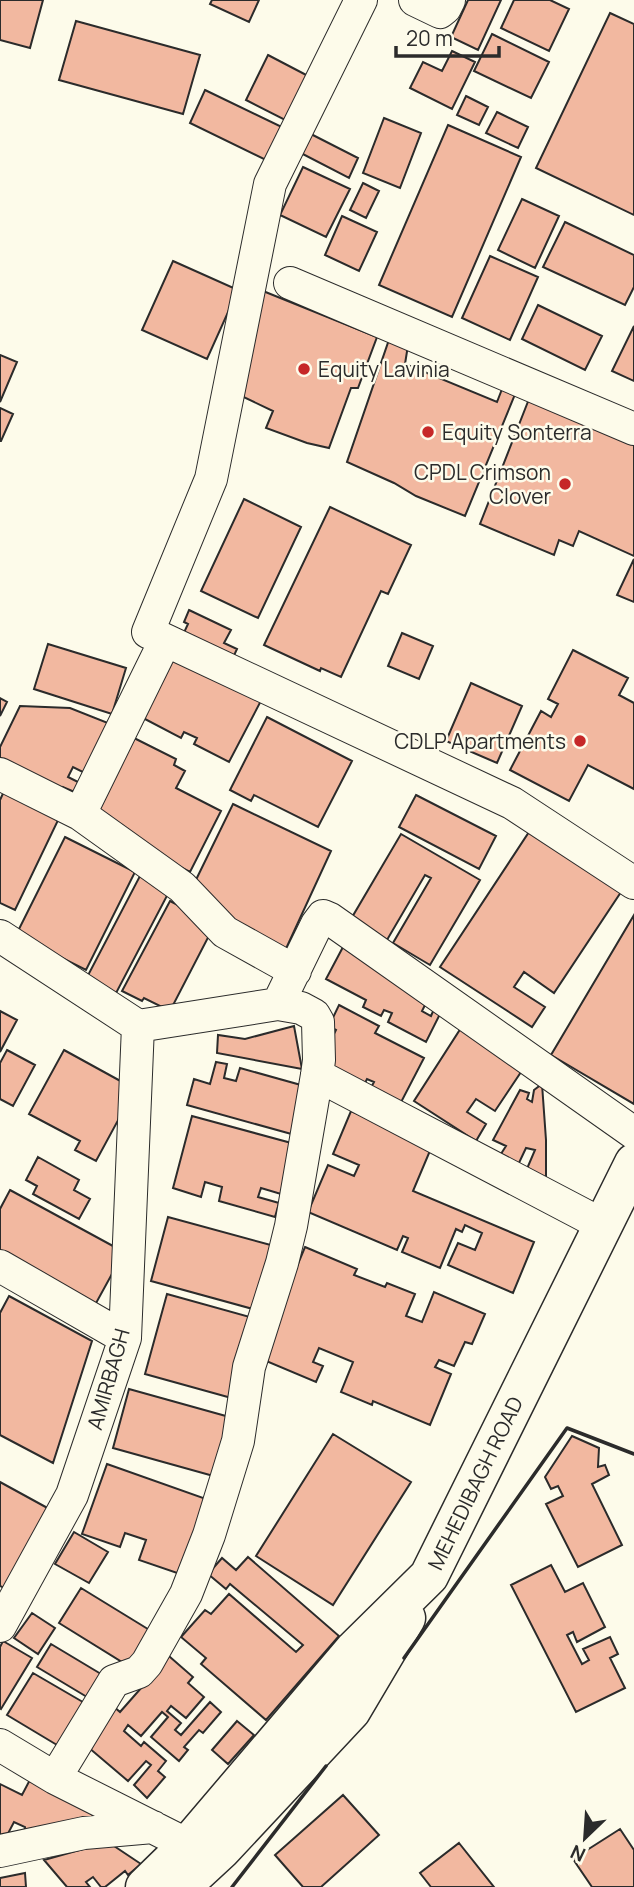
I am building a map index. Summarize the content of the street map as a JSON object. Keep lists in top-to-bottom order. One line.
{"streets":{"main road":["MEHEDIBAGH ROAD"],"street":["AMIRBAGH"]},"places":["Equity Lavinia","Equity Sonterra","CPDL Crimson Clover","CDLP Apartments"],"scale_bar":"20 m","north":"bottom left"}
